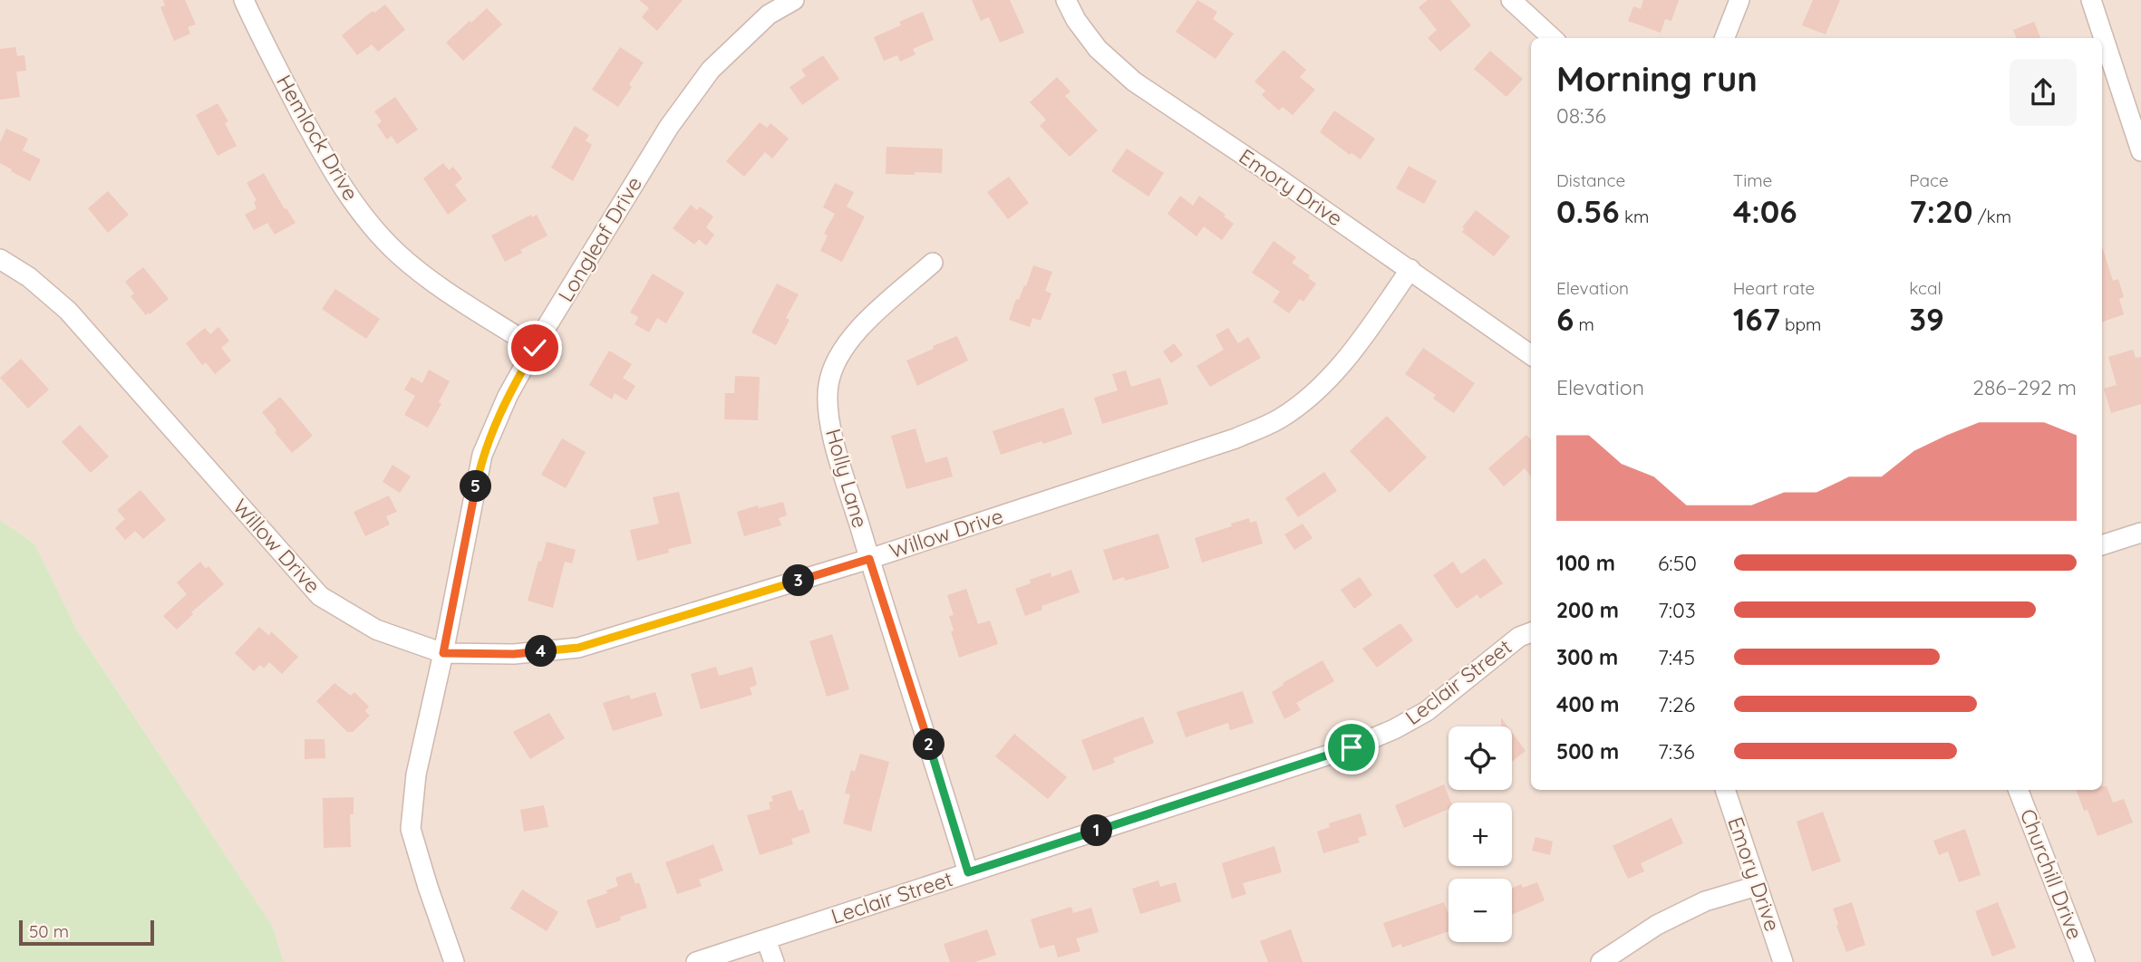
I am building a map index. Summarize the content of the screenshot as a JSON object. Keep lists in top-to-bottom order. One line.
{"streets":{"street":["Hemlock Drive","Emory Drive","Longleaf Drive","Holly Lane","Willow Drive","Leclair Street","Churchill Drive"]},"crossings":[["Hemlock Drive","Longleaf Drive"],["Emory Drive","Willow Drive"],["Longleaf Drive","Willow Drive"],["Holly Lane","Willow Drive"],["Holly Lane","Leclair Street"]],"scale_bar":"50 m","page":{"heading":["Morning run","08:36"],"stats":[["Distance","0.56 km"],["Time","4:06"],["Pace","7:20 /km"],["Elevation","6 m"],["Heart rate","167 bpm"],["kcal","39"]],"chart":["Elevation","286–292 m"],"pins":["5","3","4","2","1"],"list":[{"name":"100 m","note":"6:50"},{"name":"200 m","note":"7:03"},{"name":"300 m","note":"7:45"},{"name":"400 m","note":"7:26"},{"name":"500 m","note":"7:36"}],"map_buttons":["+","−"],"scale":"50 m"}}
